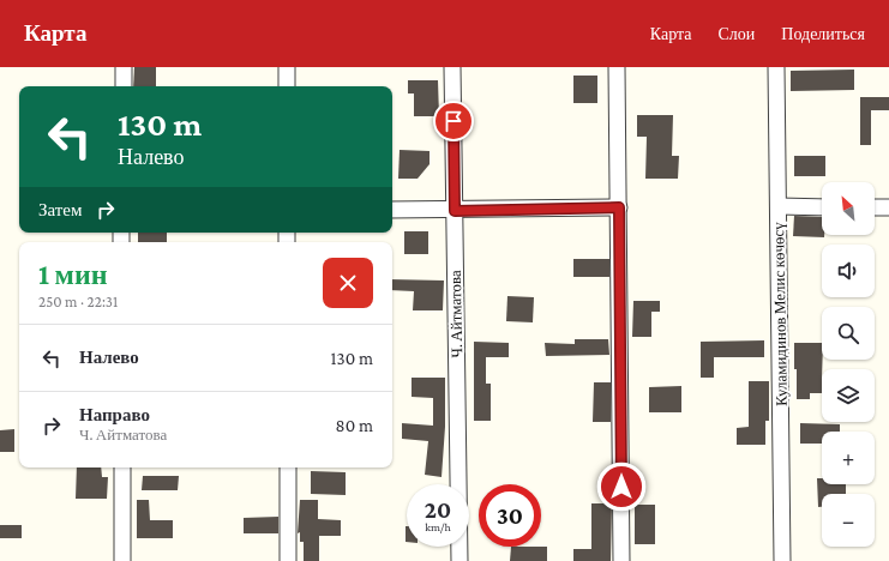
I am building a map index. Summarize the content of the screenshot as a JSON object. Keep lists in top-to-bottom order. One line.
{"streets":{"street":["Ч. Айтматова","Куламидинов Мелис көчөсү"]},"north":"top left","page":{"header":"Карта","nav":["Карта","Слои","Поделиться"],"turn":["130 m","Налево"],"map_buttons":["+","−"],"then":"Затем","heading":["1 мин","250 m · 22:31"],"list":[{"name":"Налево","value":"130 m"},{"name":"Направо","note":"Ч. Айтматова","value":"80 m"}],"speed":"20 km/h","limit":"30"}}
